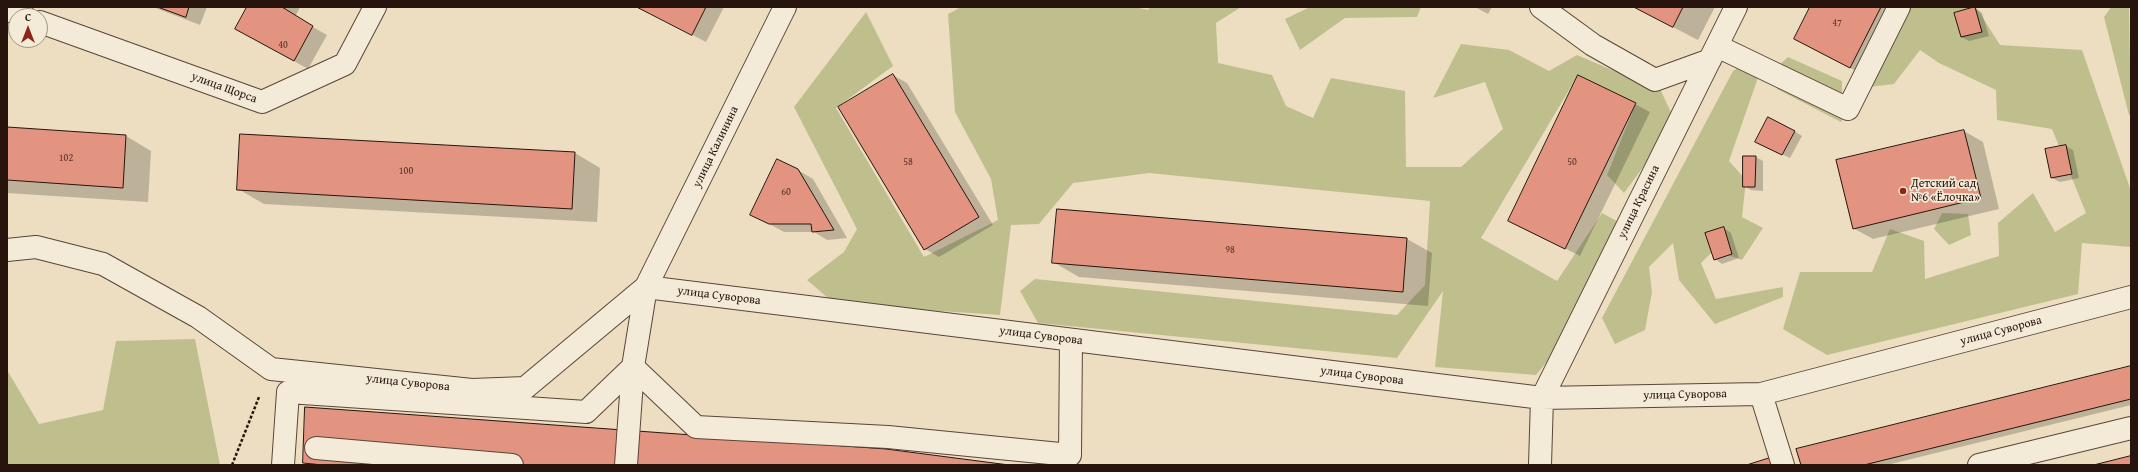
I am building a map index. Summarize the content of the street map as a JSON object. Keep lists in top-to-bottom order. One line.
{"streets":{"street":["улица Щорса","улица Калинина","улица Красина","улица Суворова"]},"crossings":[["улица Калинина","улица Суворова"],["улица Красина","улица Суворова"]],"places":["Детский сад №6 «Ёлочка»"],"house_numbers":["47","40","102","58","50","100","60","98"],"north":"top"}
